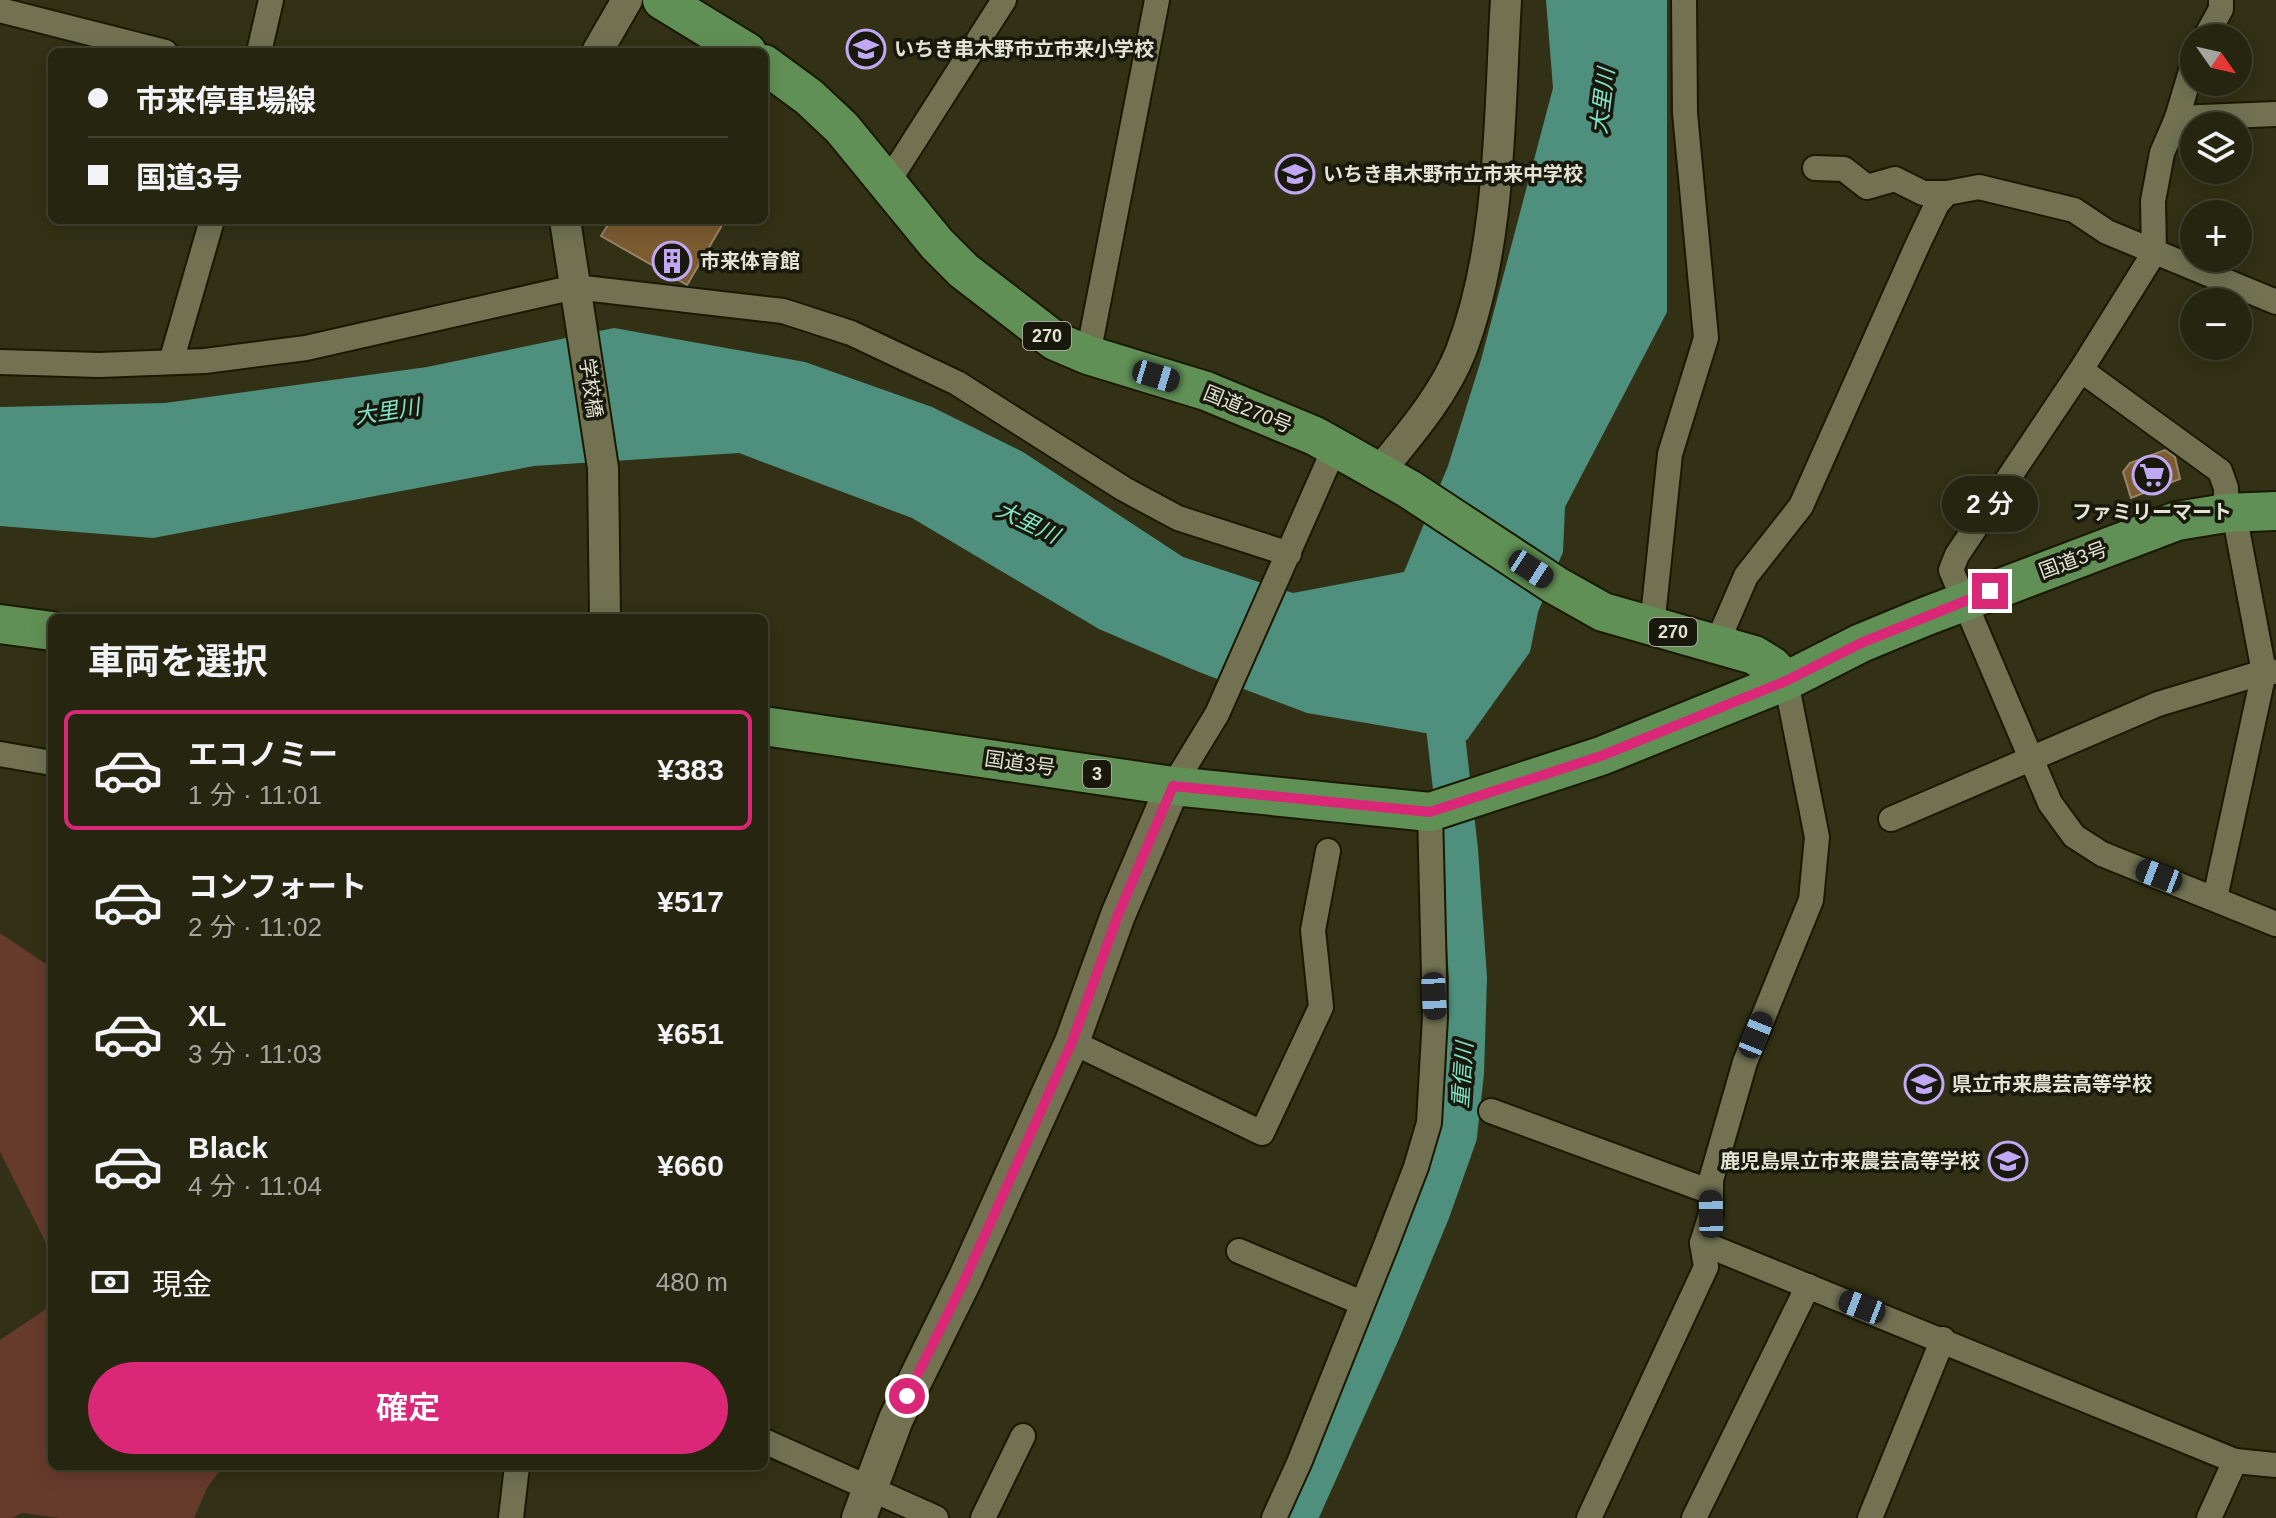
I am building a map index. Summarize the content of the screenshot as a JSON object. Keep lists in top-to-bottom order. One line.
{"streets":{"highway":["270","国道270号","国道3号","3"],"street":["学校橋"]},"crossings":[["国道270号","国道3号"]],"water":["大里川","重信川"],"places":{"school or university":["いちき串木野市立市来小学校","いちき串木野市立市来中学校","県立市来農芸高等学校","鹿児島県立市来農芸高等学校"],"building":["市来体育館"],"supermarket":["ファミリーマート"]},"north":"bottom right","page":{"map_buttons":["+","−"],"banner":["市来停車場線","国道3号"],"bubble":"2 分","heading":"車両を選択","list":[{"name":"エコノミー","note":"1 分 · 11:01","value":"¥383"},{"name":"コンフォート","note":"2 分 · 11:02","value":"¥517"},{"name":"XL","note":"3 分 · 11:03","value":"¥651"},{"name":"Black","note":"4 分 · 11:04","value":"¥660"}],"pay":["現金","480 m"],"buttons":"確定"}}
